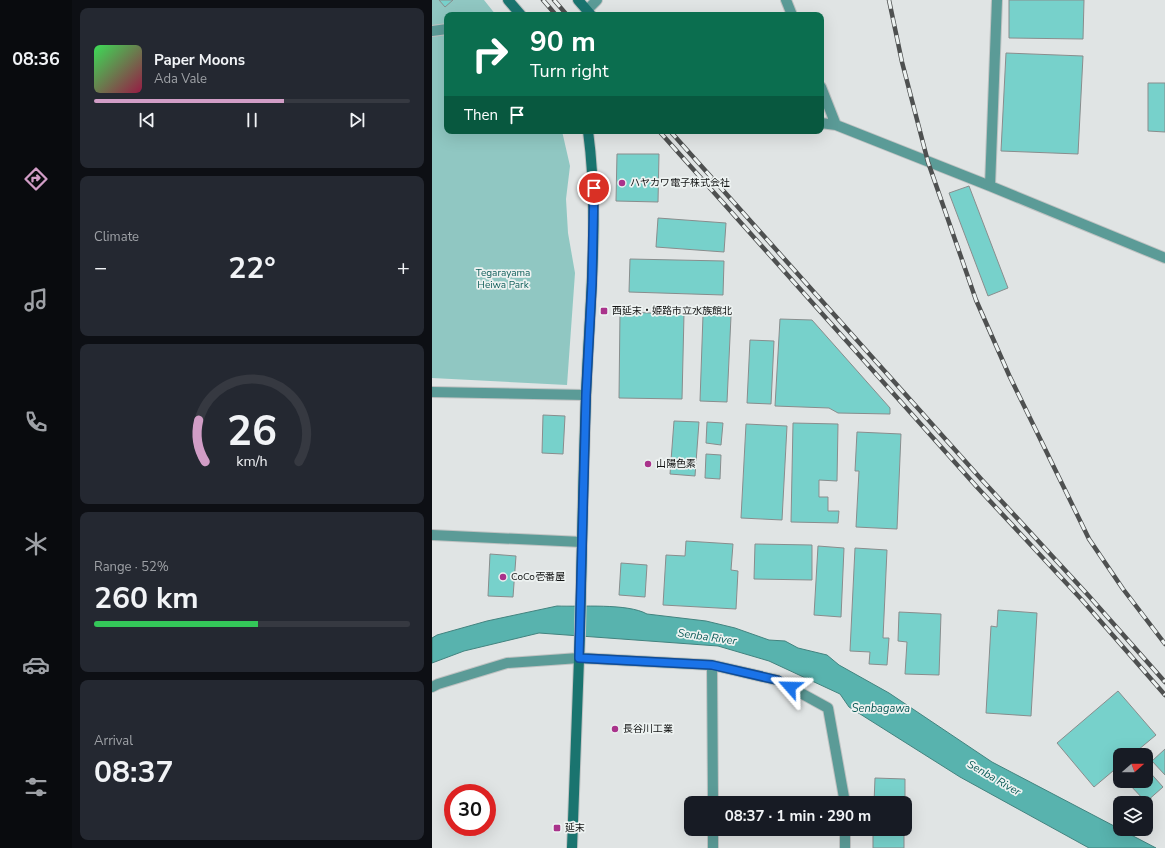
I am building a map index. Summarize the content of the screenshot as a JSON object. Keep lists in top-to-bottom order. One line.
{"water":["Senba River","Senbagawa"],"parks":["Tegarayama Heiwa Park"],"places":{"other":["ハヤカワ電子株式会社","山陽色素","CoCo壱番屋","長谷川工業"],"transit":["西延末・姫路市立水族館北","延末"]},"north":"right","page":{"tabs":"08:36","turn":["90 m","Turn right"],"song":["Paper Moons","Ada Vale"],"then":"Then","tile":["Climate",["Range · 52%","260 km"],["Arrival","08:37"]],"heat":["−","22°","+"],"limit":"30","trip":"08:37 · 1 min · 290 m","gauge":["26","km/h"]}}
